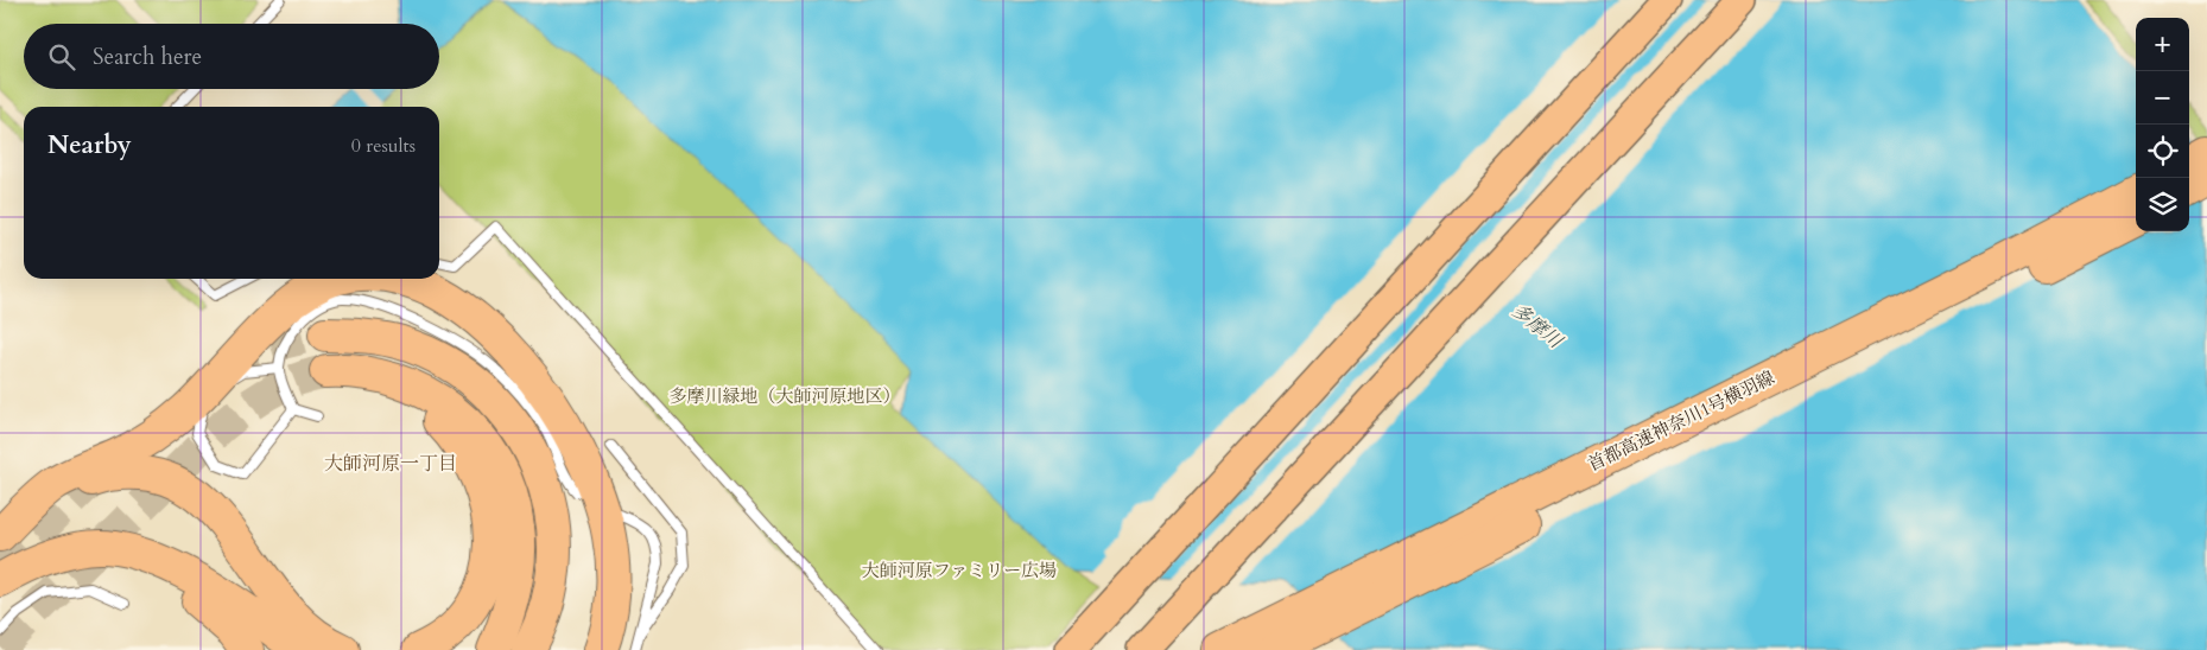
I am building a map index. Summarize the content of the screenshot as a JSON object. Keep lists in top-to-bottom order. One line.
{"streets":{"highway":["首都高速神奈川1号横羽線"]},"districts":["大師河原一丁目"],"water":["多摩川"],"parks":["多摩川緑地（大師河原地区）","大師河原ファミリー広場"],"page":{"map_buttons":["+","−"],"search":"Search here","heading":["Nearby","0 results"]}}
